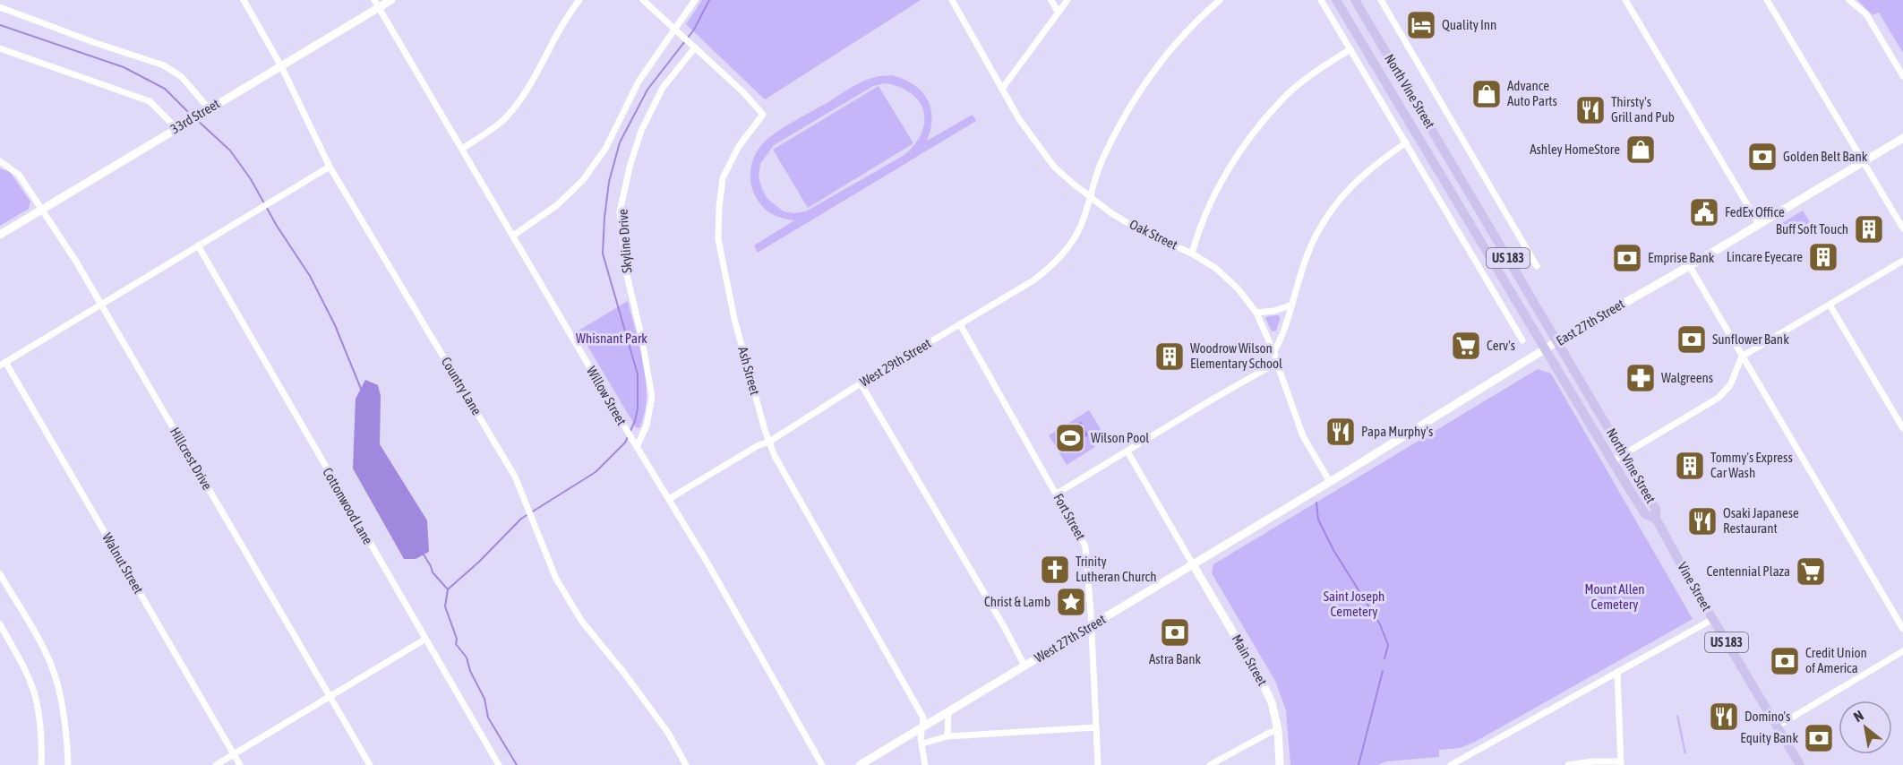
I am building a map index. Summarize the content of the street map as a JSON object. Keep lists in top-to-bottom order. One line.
{"streets":{"main road":["North Vine Street","33rd Street","US 183","East 27th Street","Vine Street","West 27th Street","Main Street"],"street":["Oak Street","Skyline Drive","West 29th Street","Ash Street","Country Lane","Willow Street","Hillcrest Drive","Cottonwood Lane","Fort Street","Walnut Street"]},"crossings":[["North Vine Street","East 27th Street"],["North Vine Street","Vine Street"],["33rd Street","Country Lane"],["33rd Street","Willow Street"],["33rd Street","Hillcrest Drive"],["Oak Street","East 27th Street"],["Oak Street","West 29th Street"],["Skyline Drive","Ash Street"],["Skyline Drive","Willow Street"],["East 27th Street","West 27th Street"],["West 29th Street","Ash Street"],["West 29th Street","Willow Street"],["West 29th Street","Fort Street"],["Ash Street","West 27th Street"],["Fort Street","West 27th Street"],["West 27th Street","Main Street"]],"parks":["Whisnant Park","Mount Allen Cemetery","Saint Joseph Cemetery"],"places":{"hotel":["Quality Inn"],"shop":["Advance Auto Parts","Ashley HomeStore"],"restaurant":["Thirsty's Grill and Pub","Papa Murphy's","Osaki Japanese Restaurant","Domino's"],"bank":["Golden Belt Bank","Emprise Bank","Sunflower Bank","Astra Bank","Credit Union of America","Equity Bank"],"public building":["FedEx Office"],"building":["Buff Soft Touch","Lincare Eyecare","Woodrow Wilson Elementary School","Tommy's Express Car Wash"],"supermarket":["Cerv's","Centennial Plaza"],"pharmacy":["Walgreens"],"sports":["Wilson Pool"],"church":["Trinity Lutheran Church"],"place":["Christ & Lamb"]},"north":"top left"}
